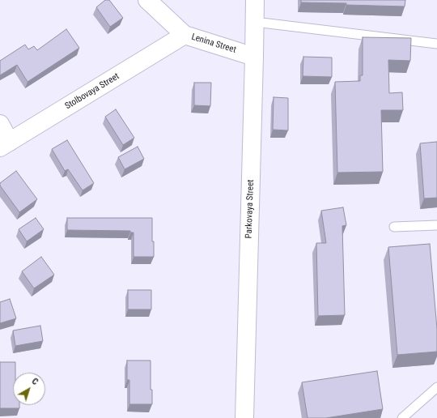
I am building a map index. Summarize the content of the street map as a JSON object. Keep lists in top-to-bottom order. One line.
{"streets":{"main road":["Lenina Street","Stolbovaya Street","Parkovaya Street"]},"crossings":[["Lenina Street","Stolbovaya Street"],["Lenina Street","Parkovaya Street"]],"north":"top right"}
